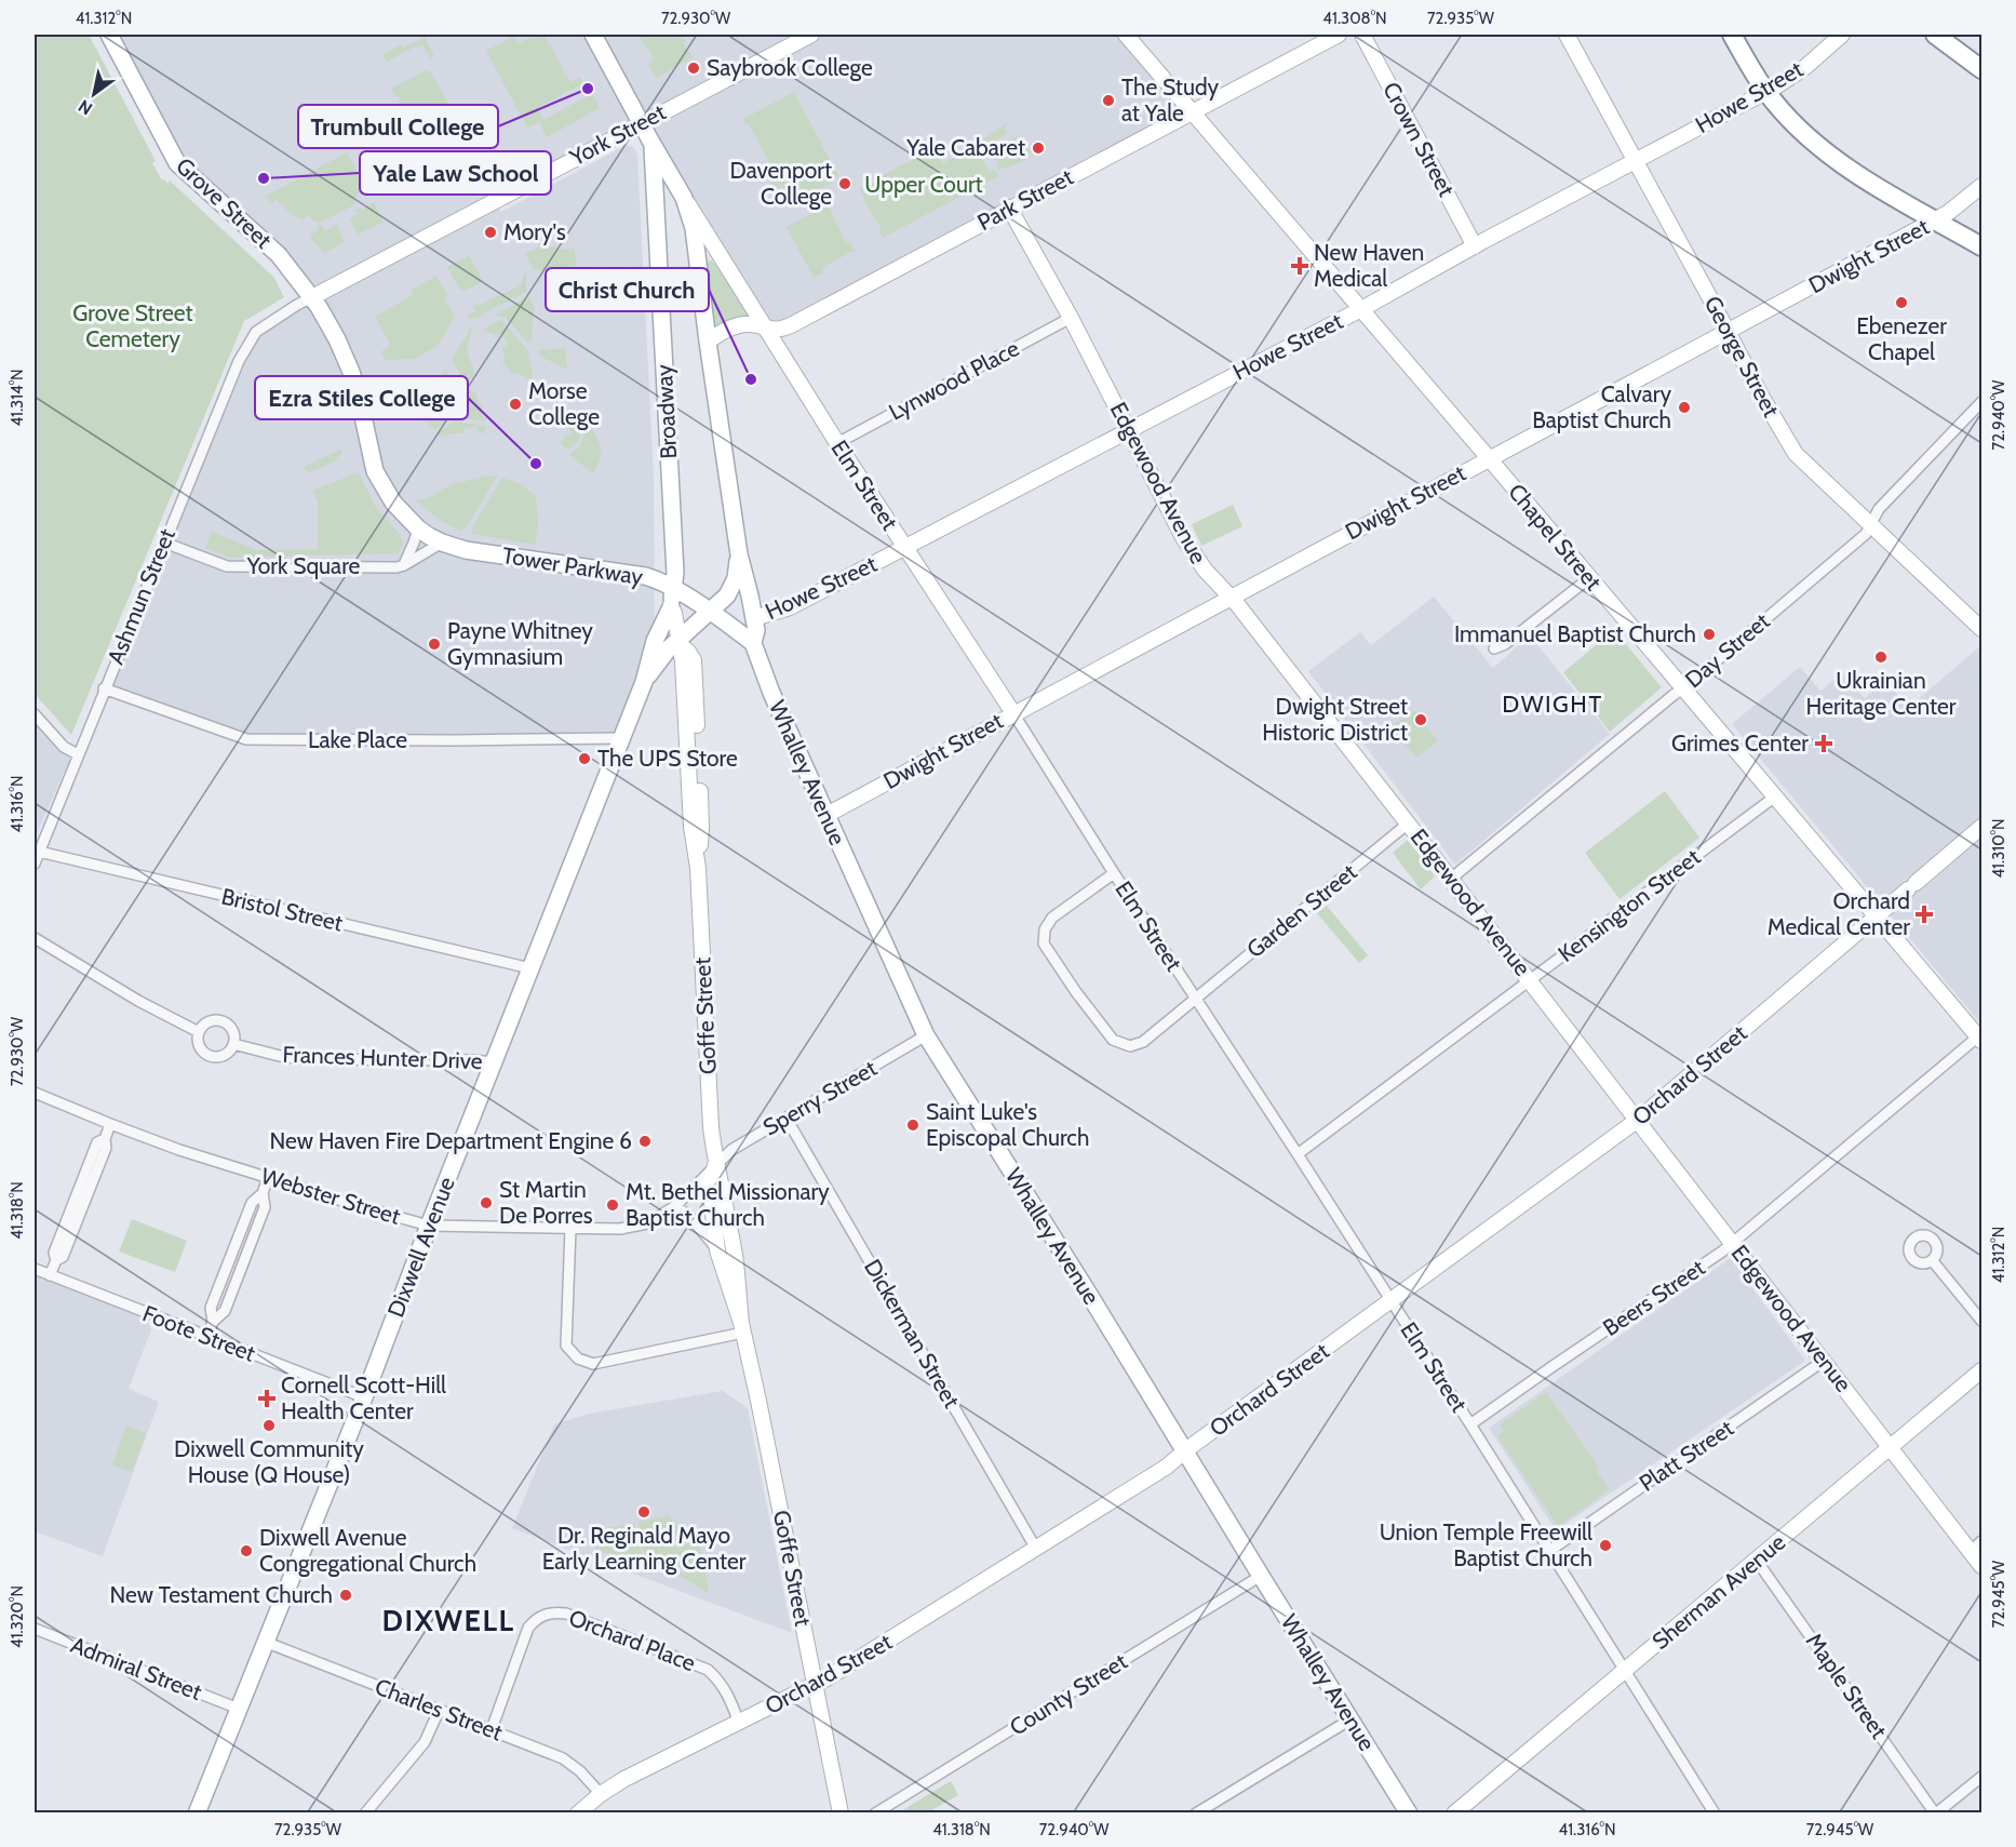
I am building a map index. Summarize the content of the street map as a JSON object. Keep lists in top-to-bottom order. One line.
{"streets":{"main road":["Howe Street","York Street","Crown Street","Park Street","Grove Street","Dwight Street","George Street","Broadway","Edgewood Avenue","Elm Street","Chapel Street","Tower Parkway","Whalley Avenue","Goffe Street","Orchard Street","Dixwell Avenue","Sherman Avenue"],"street":["Lynwood Place","York Square","Ashmun Street","Day Street","Lake Place","Kensington Street","Bristol Street","Garden Street","Frances Hunter Drive","Sperry Street","Webster Street","Beers Street","Foote Street","Dickerman Street","Platt Street","Orchard Place","Admiral Street","Maple Street","County Street","Charles Street"]},"crossings":[["Howe Street","Crown Street"],["Howe Street","George Street"],["Howe Street","Edgewood Avenue"],["Howe Street","Elm Street"],["Howe Street","Chapel Street"],["Howe Street","Whalley Avenue"],["York Street","Grove Street"],["York Street","Elm Street"],["York Street","Tower Parkway"],["York Street","Ashmun Street"],["Park Street","Broadway"],["Park Street","Edgewood Avenue"],["Park Street","Elm Street"],["Park Street","Chapel Street"],["Grove Street","Tower Parkway"],["Dwight Street","George Street"],["Dwight Street","Edgewood Avenue"],["Dwight Street","Elm Street"],["Dwight Street","Chapel Street"],["Dwight Street","Whalley Avenue"],["George Street","Day Street"],["Lynwood Place","Edgewood Avenue"],["Lynwood Place","Elm Street"],["Broadway","Elm Street"],["Broadway","Tower Parkway"],["Broadway","Whalley Avenue"],["Broadway","Goffe Street"],["Broadway","Dixwell Avenue"],["Edgewood Avenue","Day Street"],["Edgewood Avenue","Kensington Street"],["Edgewood Avenue","Garden Street"],["Edgewood Avenue","Orchard Street"],["Edgewood Avenue","Beers Street"],["Edgewood Avenue","Platt Street"],["Edgewood Avenue","Sherman Avenue"],["Elm Street","Kensington Street"],["Elm Street","Garden Street"],["Elm Street","Orchard Street"],["Elm Street","Beers Street"],["Elm Street","Platt Street"],["Elm Street","Sherman Avenue"],["Chapel Street","Day Street"],["Chapel Street","Kensington Street"],["Chapel Street","Orchard Street"],["Chapel Street","Beers Street"],["York Square","Tower Parkway"],["York Square","Ashmun Street"],["Tower Parkway","Whalley Avenue"],["Tower Parkway","Goffe Street"],["Tower Parkway","Dixwell Avenue"],["Ashmun Street","Lake Place"],["Ashmun Street","Bristol Street"],["Lake Place","Dixwell Avenue"],["Whalley Avenue","Orchard Street"],["Whalley Avenue","Sperry Street"],["Whalley Avenue","Dixwell Avenue"],["Whalley Avenue","County Street"],["Bristol Street","Dixwell Avenue"],["Goffe Street","Orchard Street"],["Goffe Street","Sperry Street"],["Goffe Street","Webster Street"],["Goffe Street","Dixwell Avenue"],["Frances Hunter Drive","Dixwell Avenue"],["Orchard Street","Dickerman Street"],["Orchard Street","Orchard Place"],["Orchard Street","Charles Street"],["Sperry Street","Webster Street"],["Sperry Street","Dickerman Street"],["Webster Street","Dixwell Avenue"],["Dixwell Avenue","Foote Street"],["Dixwell Avenue","Admiral Street"],["Dixwell Avenue","Charles Street"],["Sherman Avenue","Maple Street"],["Orchard Place","Charles Street"]],"districts":["DWIGHT","DIXWELL"],"parks":["Upper Court","Grove Street Cemetery"],"places":{"other":["Saybrook College","Trumbull College","The Study at Yale","Yale Cabaret","Yale Law School","Davenport College","Mory's","Ebenezer Chapel","Christ Church","Morse College","Calvary Baptist Church","Ezra Stiles College","Immanuel Baptist Church","Payne Whitney Gymnasium","Ukrainian Heritage Center","Dwight Street Historic District","The UPS Store","Saint Luke's Episcopal Church","New Haven Fire Department Engine 6","St Martin De Porres","Mt. Bethel Missionary Baptist Church","Dixwell Community House (Q House)","Dr. Reginald Mayo Early Learning Center","Union Temple Freewill Baptist Church","Dixwell Avenue Congregational Church","New Testament Church"],"health":["New Haven Medical","Grimes Center","Orchard Medical Center","Cornell Scott-Hill Health Center"]},"north":"bottom left","coordinates":["41.312°N","72.930°W","41.308°N","72.935°W","41.314°N","72.940°W","41.316°N","41.310°N","41.318°N","72.945°W","41.320°N"]}
